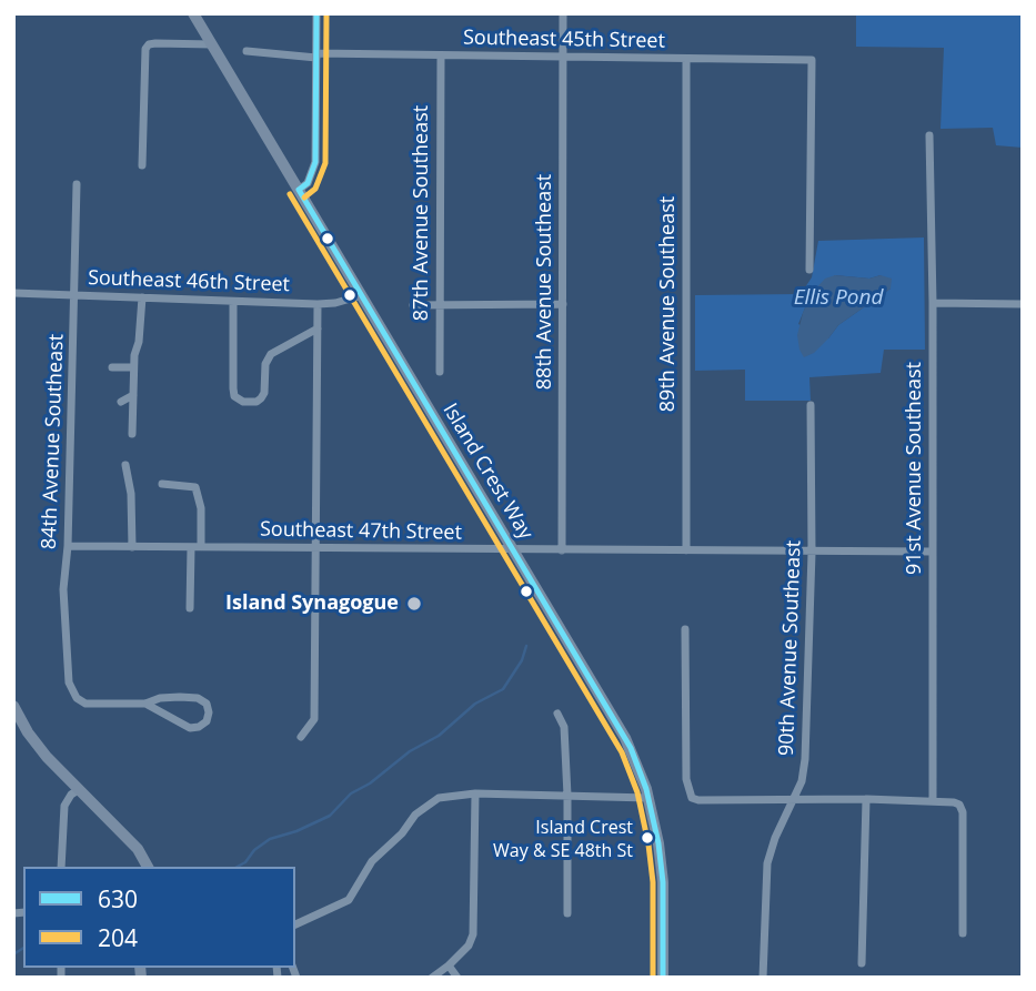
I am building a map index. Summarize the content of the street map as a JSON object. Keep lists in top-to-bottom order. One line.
{"streets":{"main road":["Island Crest Way"],"street":["Southeast 45th Street","87th Avenue Southeast","Southeast 46th Street","88th Avenue Southeast","89th Avenue Southeast","84th Avenue Southeast","91st Avenue Southeast","Southeast 47th Street","90th Avenue Southeast"]},"crossings":[["Southeast 45th Street","87th Avenue Southeast"],["Southeast 45th Street","88th Avenue Southeast"],["Southeast 45th Street","89th Avenue Southeast"],["Southeast 46th Street","84th Avenue Southeast"],["Southeast 46th Street","Island Crest Way"],["88th Avenue Southeast","Southeast 47th Street"],["89th Avenue Southeast","Southeast 47th Street"],["84th Avenue Southeast","Southeast 47th Street"],["91st Avenue Southeast","Southeast 47th Street"],["Island Crest Way","Southeast 47th Street"],["Southeast 47th Street","90th Avenue Southeast"]],"water":["Ellis Pond"],"places":["Island Synagogue","Island Crest Way & SE 48th St"],"lines":["transit line 630","transit line 204"],"legend":["630","204"]}
